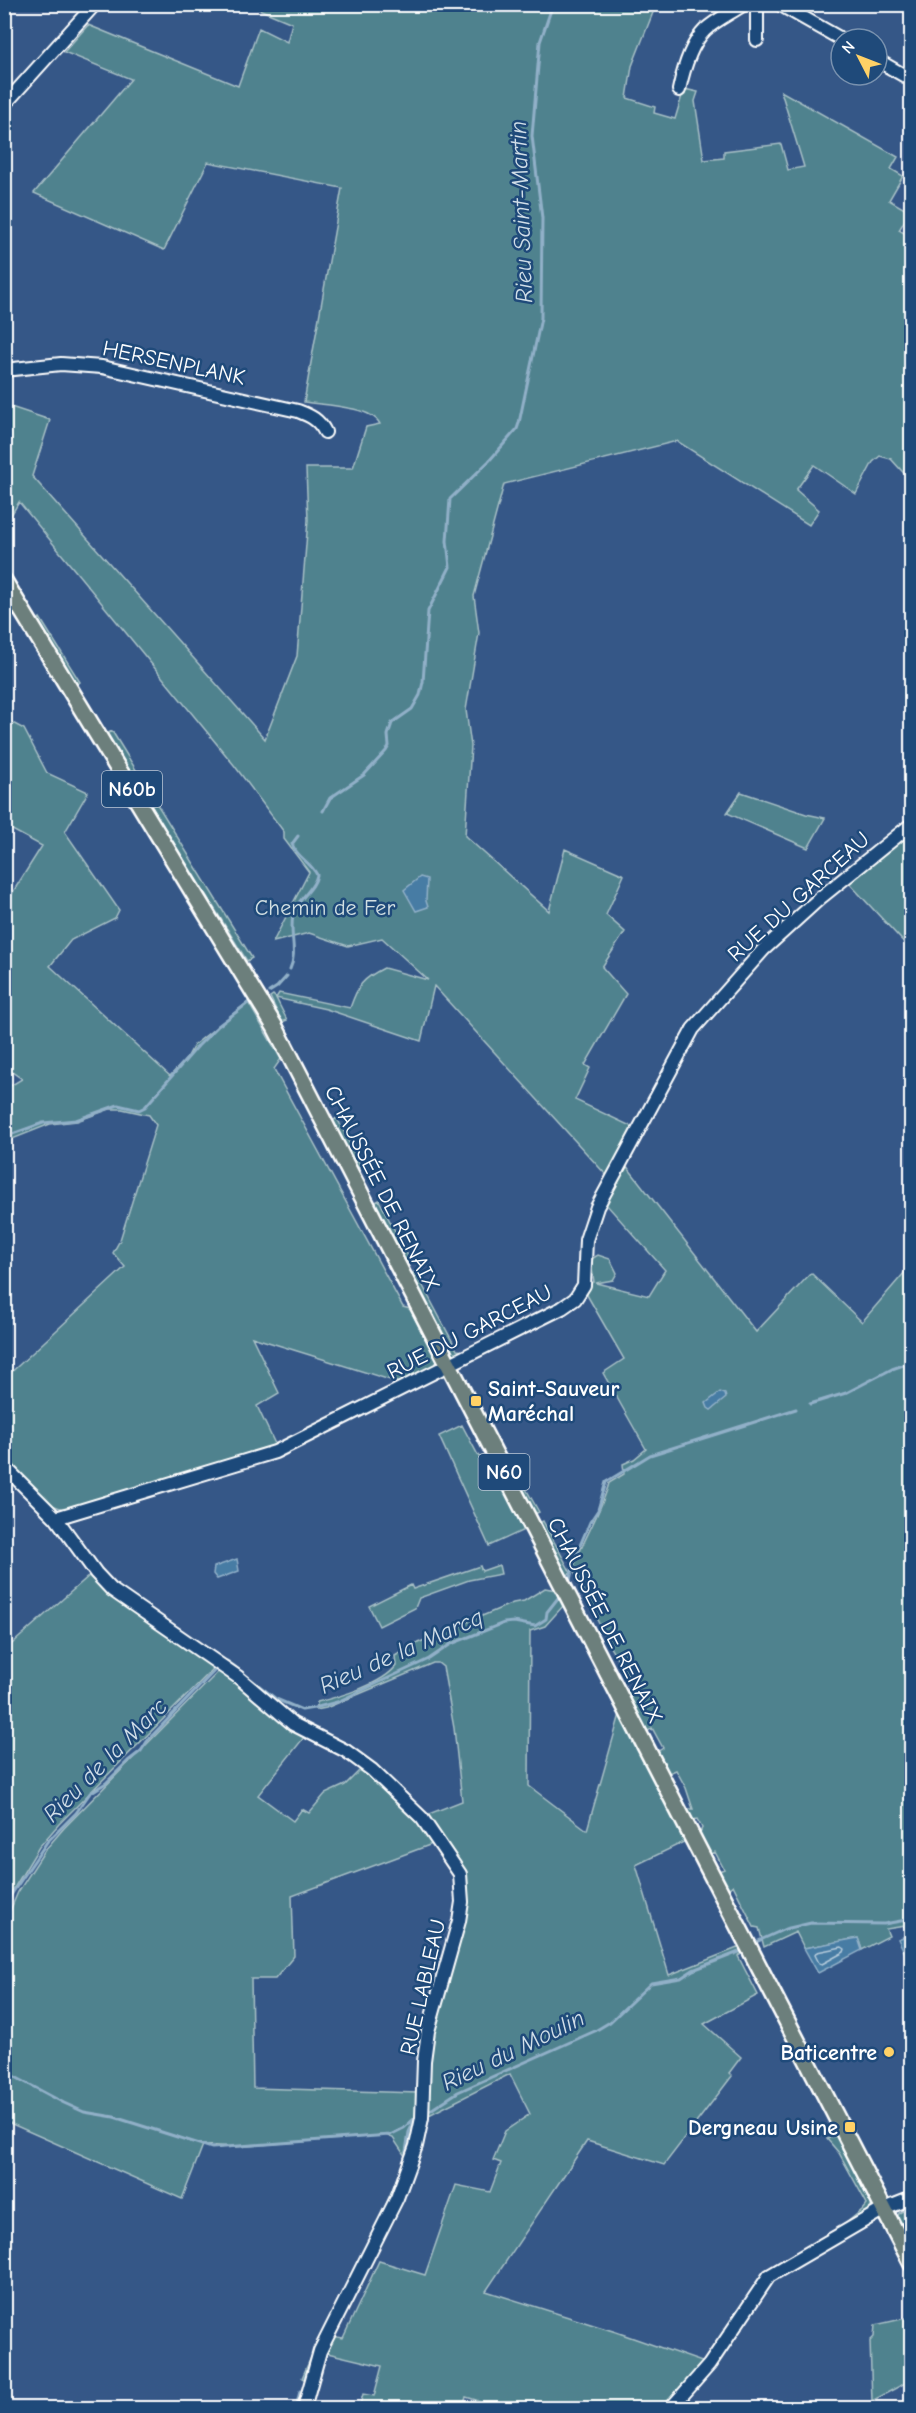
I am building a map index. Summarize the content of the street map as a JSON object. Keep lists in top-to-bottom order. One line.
{"streets":{"main road":["N60b","CHAUSSÉE DE RENAIX","N60"],"street":["HERSENPLANK","RUE DU GARCEAU","RUE LABLEAU"]},"crossings":[["N60b","CHAUSSÉE DE RENAIX"],["RUE DU GARCEAU","CHAUSSÉE DE RENAIX"],["RUE DU GARCEAU","RUE LABLEAU"]],"water":["Rieu Saint-Martin","Rieu de la Marcq","Rieu de la Marc","Rieu du Moulin"],"parks":["Chemin de Fer"],"places":{"transit":["Saint-Sauveur Maréchal","Dergneau Usine"],"other":["Baticentre"]},"north":"top left"}
